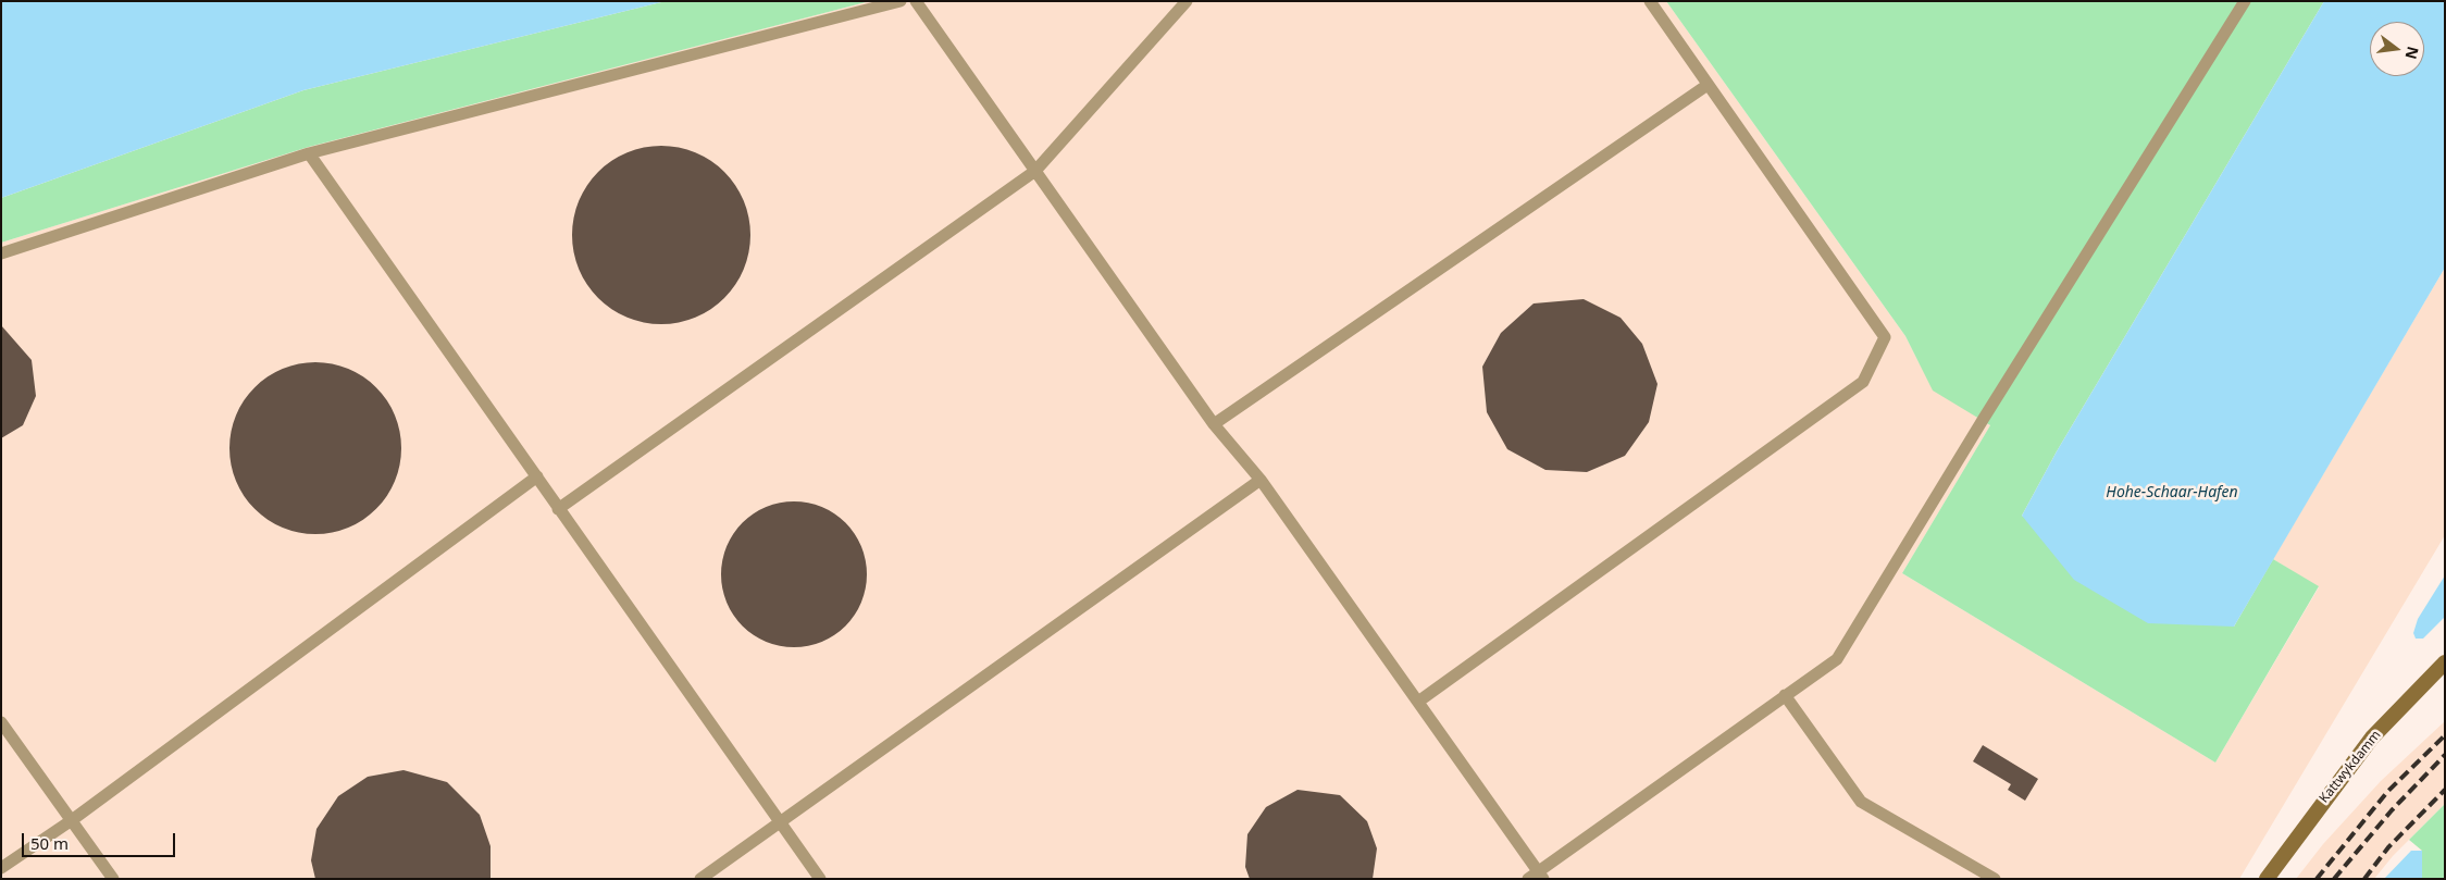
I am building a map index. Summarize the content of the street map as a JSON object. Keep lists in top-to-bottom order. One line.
{"streets":{"main road":["Kattwykdamm"]},"water":["Hohe-Schaar-Hafen"],"scale_bar":"50 m","north":"right"}
